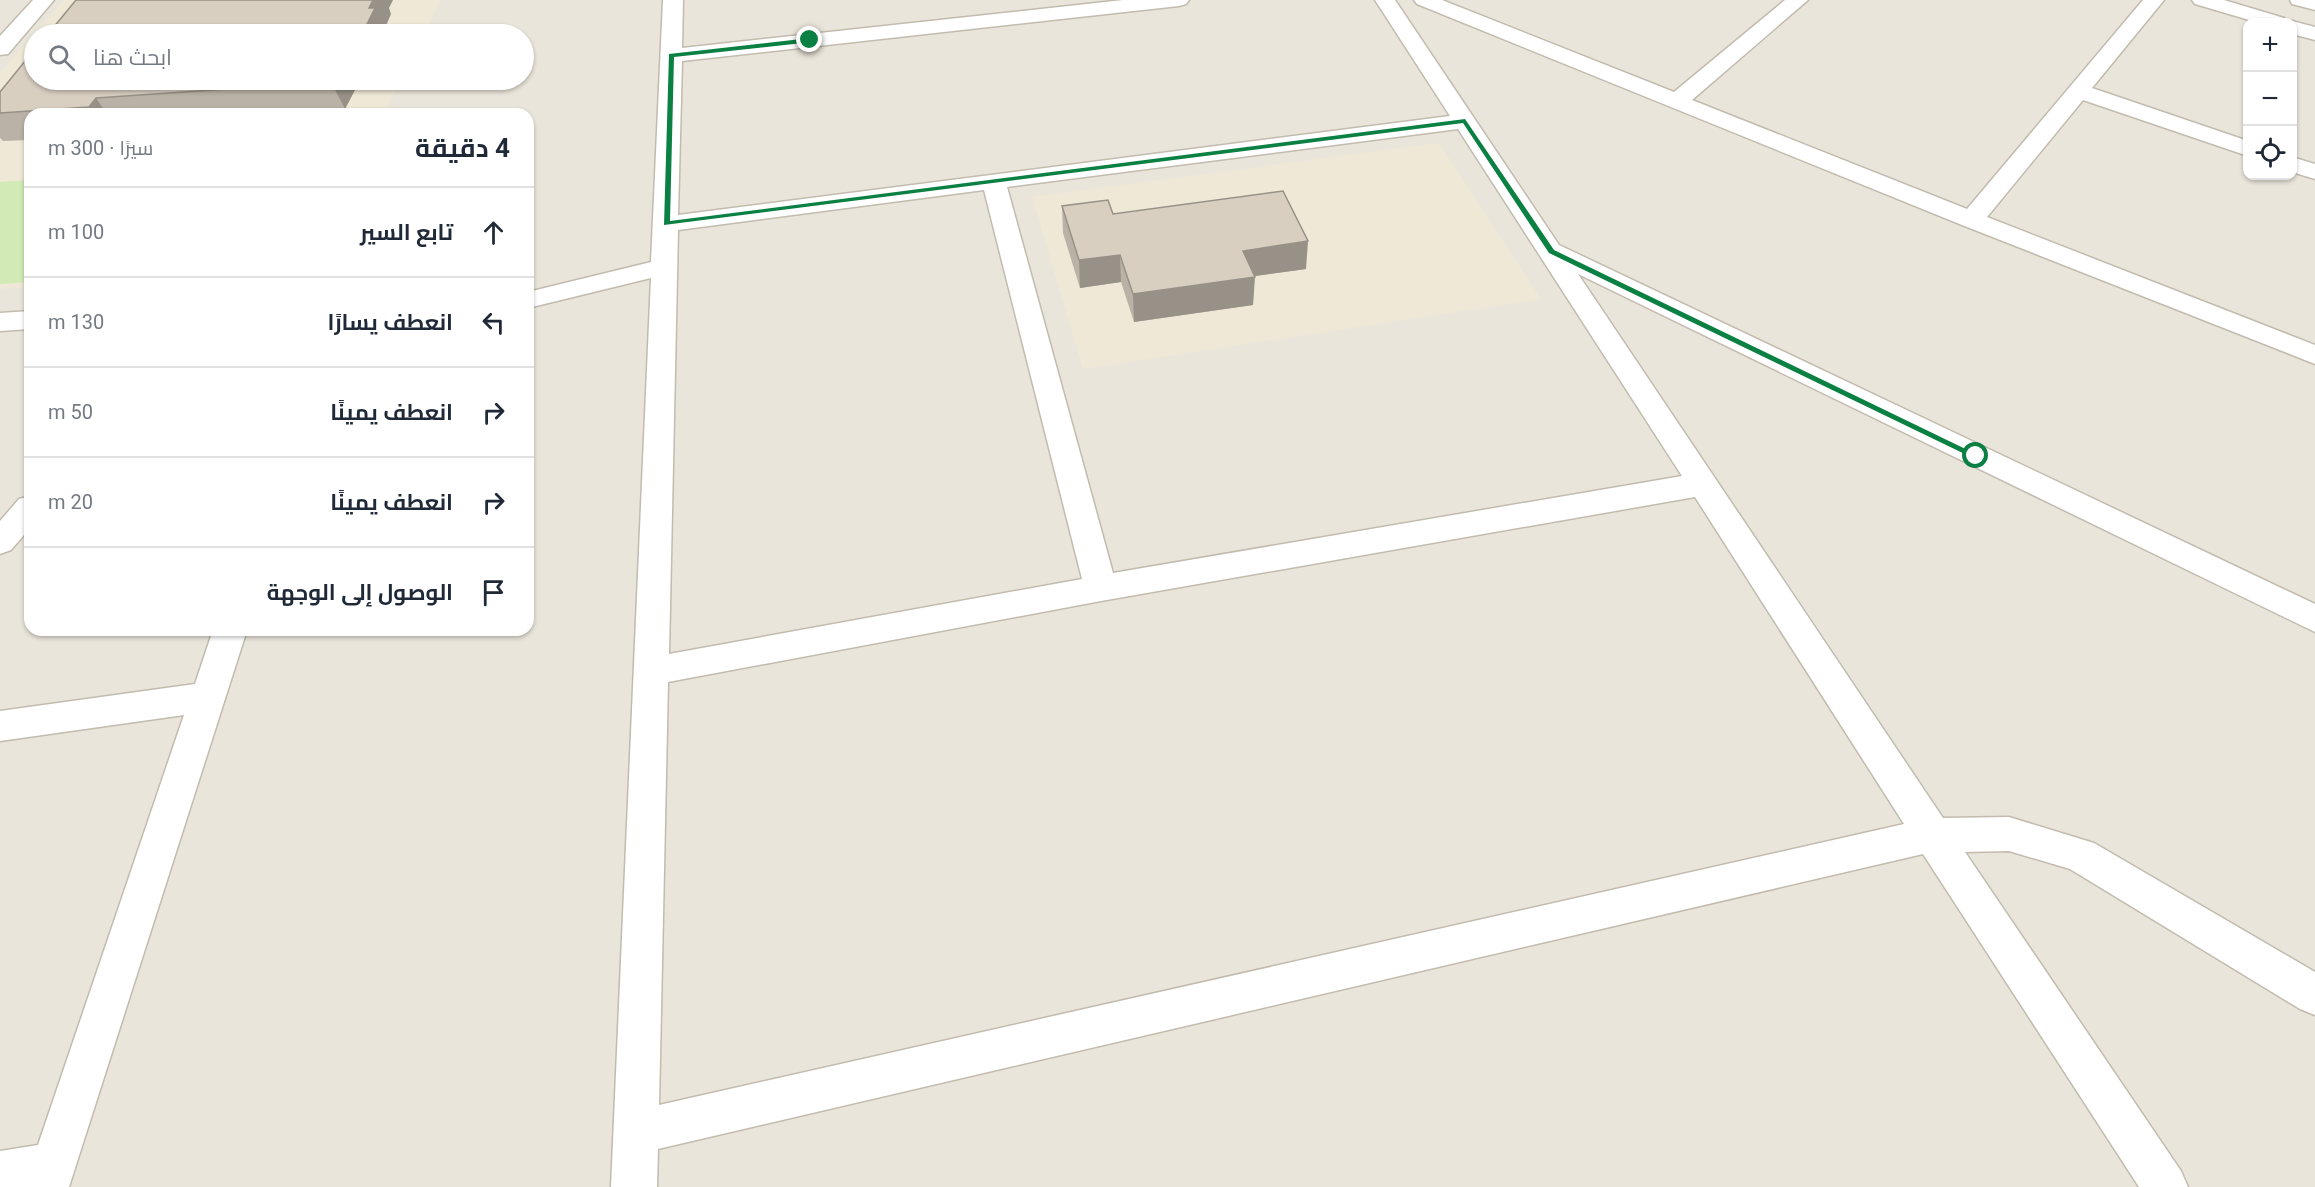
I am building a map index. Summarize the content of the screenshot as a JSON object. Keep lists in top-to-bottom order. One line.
{"page":{"map_buttons":["+","−"],"search":"ابحث هنا","heading":["4 دقيقة","سيرًا · 300 m"],"list":[["تابع السير","100 m"],["انعطف يسارًا","130 m"],["انعطف يمينًا","50 m"],["انعطف يمينًا","20 m"],"الوصول إلى الوجهة"]}}
